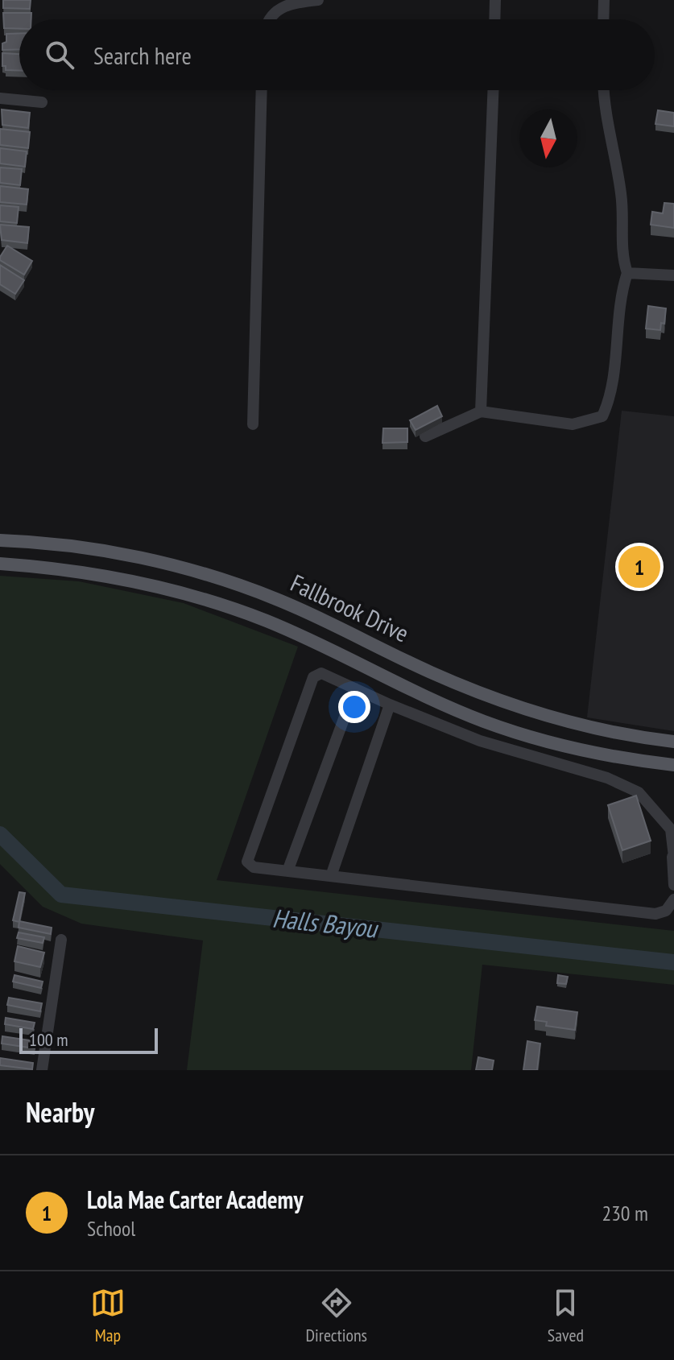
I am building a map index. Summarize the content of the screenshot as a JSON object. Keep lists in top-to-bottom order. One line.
{"streets":{"main road":["Fallbrook Drive"]},"water":["Halls Bayou"],"scale_bar":"100 m","north":"bottom","page":{"search":"Search here","pins":"1","scale":"100 m","heading":"Nearby","list":[{"mark":"1","name":"Lola Mae Carter Academy","note":"School","value":"230 m"}],"nav":["Map","Directions","Saved"]}}
